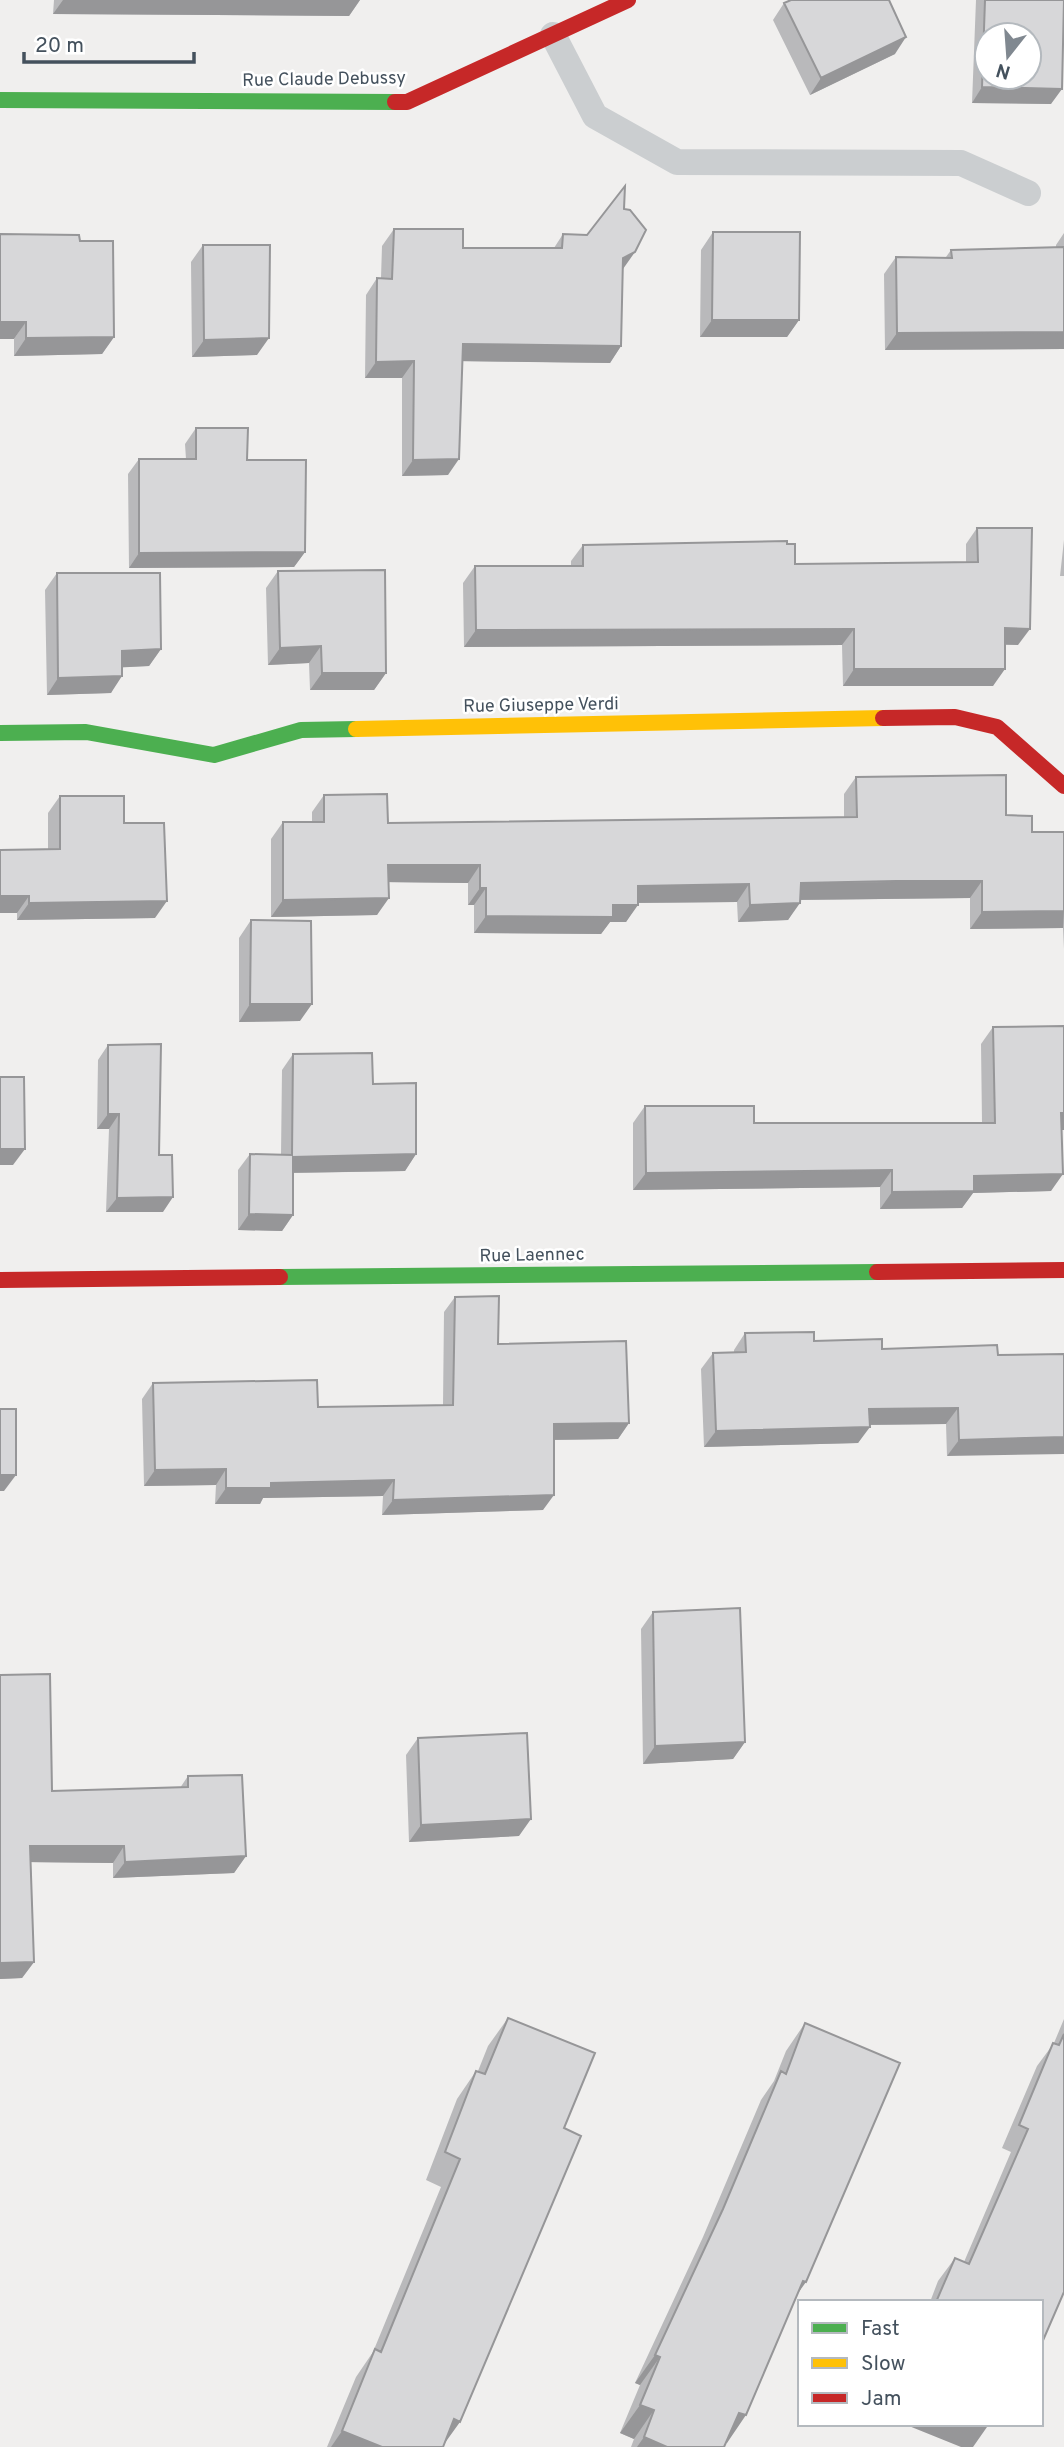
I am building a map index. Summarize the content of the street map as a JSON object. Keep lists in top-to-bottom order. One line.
{"streets":{"street":["Rue Claude Debussy","Rue Giuseppe Verdi","Rue Laennec"]},"legend":["Fast","Slow","Jam"],"scale_bar":"20 m","north":"bottom"}
